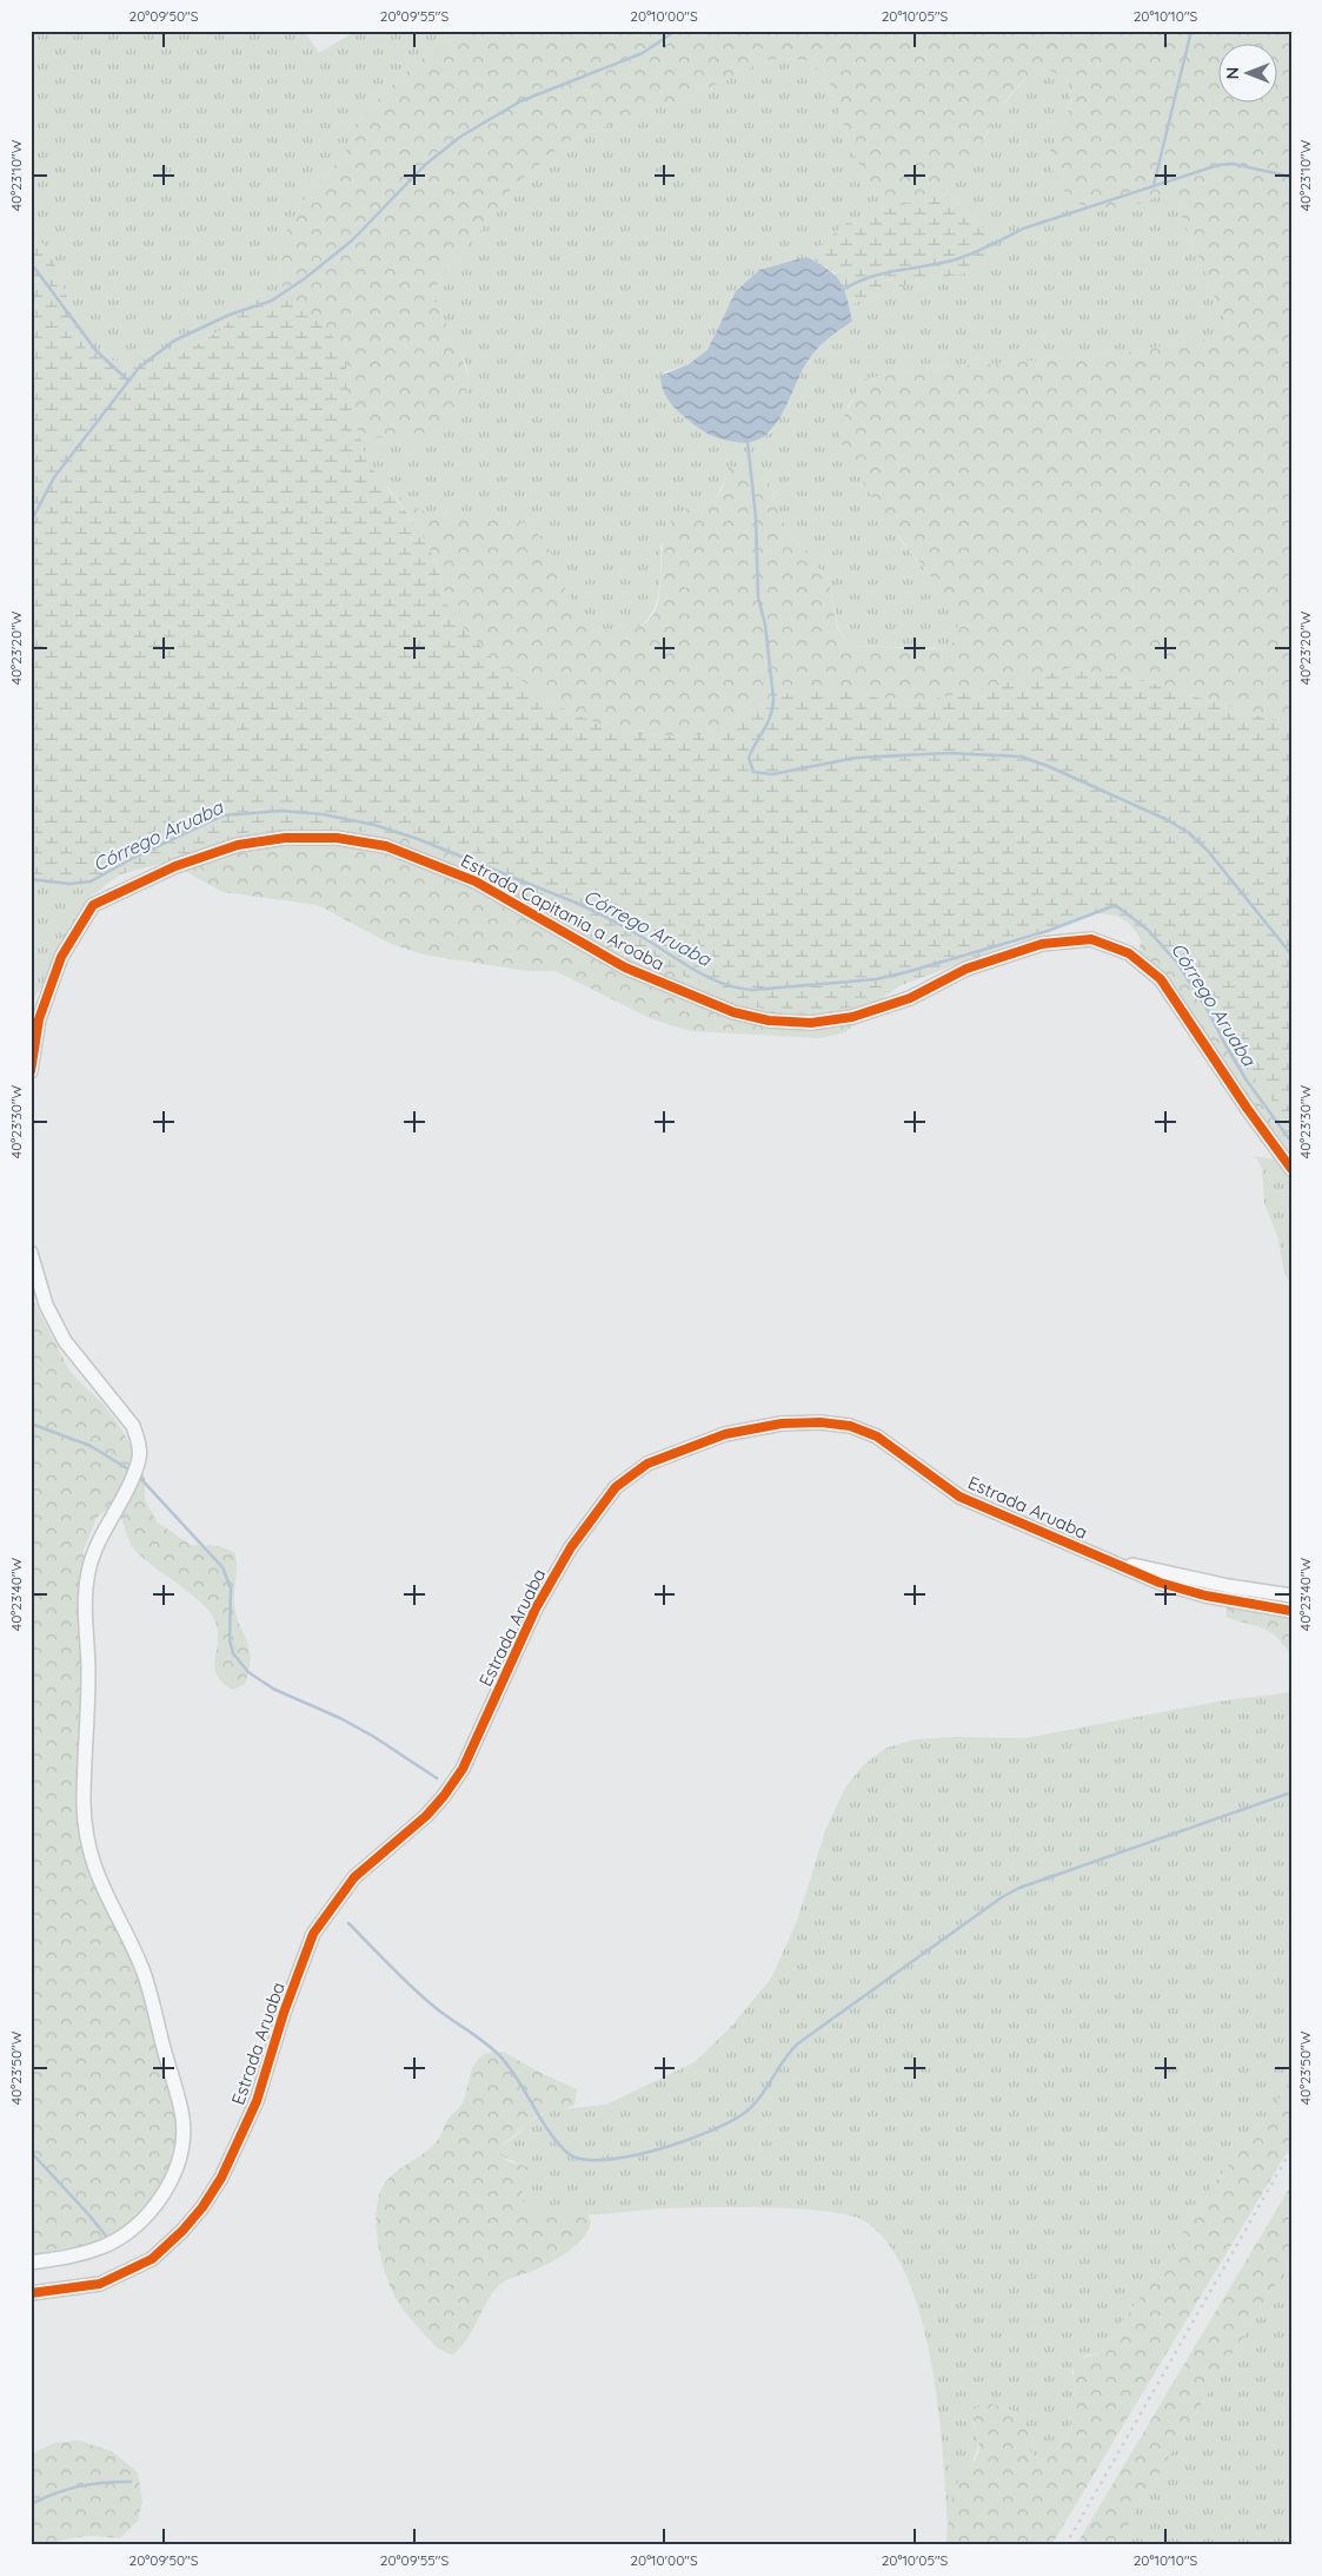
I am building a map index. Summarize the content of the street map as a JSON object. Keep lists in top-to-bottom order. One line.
{"streets":{"street":["Estrada Capitania a Aroaba","Estrada Aruaba"]},"water":["Córrego Aruaba"],"north":"left","coordinates":["20°09'50\"S","20°09'55\"S","20°10'00\"S","20°10'05\"S","20°10'10\"S","40°23'10\"W","40°23'20\"W","40°23'30\"W","40°23'40\"W","40°23'50\"W"]}
